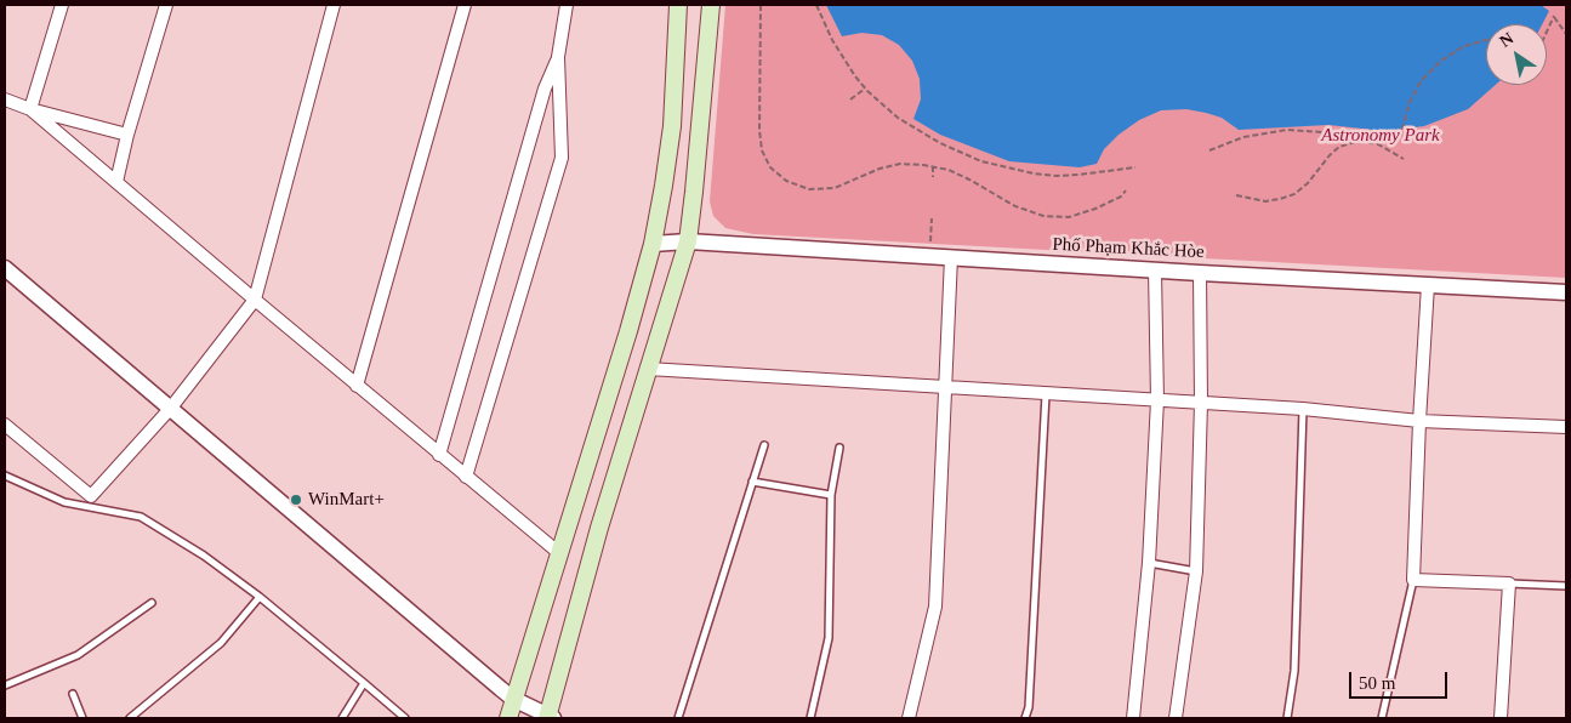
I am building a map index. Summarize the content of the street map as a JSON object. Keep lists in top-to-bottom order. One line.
{"streets":{"street":["Phố Phạm Khắc Hòe"]},"parks":["Astronomy Park"],"places":["WinMart+"],"scale_bar":"50 m","north":"top left"}
